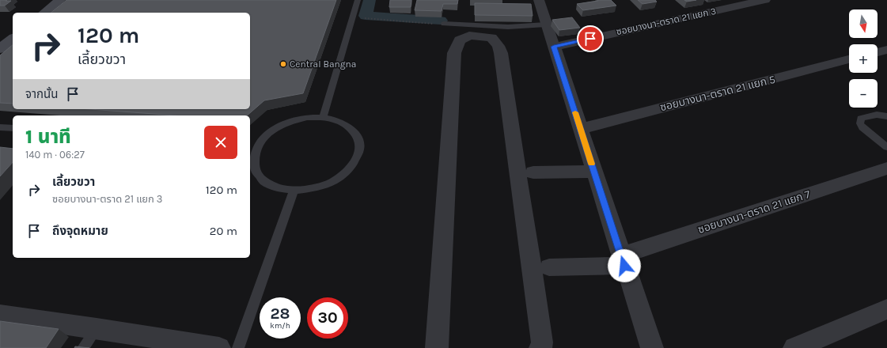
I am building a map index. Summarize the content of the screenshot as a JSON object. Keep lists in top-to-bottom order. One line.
{"streets":{"street":["ซอยบางนา-ตราด 21 แยก 3","ซอยบางนา-ตราด 21 แยก 5","ซอยบางนา-ตราด 21 แยก 7"]},"places":["Central Bangna"],"north":"bottom","page":{"map_buttons":["+","−"],"turn":["120 m","เลี้ยวขวา"],"then":"จากนั้น","heading":["1 นาที","140 m · 06:27"],"list":[{"name":"เลี้ยวขวา","note":"ซอยบางนา-ตราด 21 แยก 3","value":"120 m"},{"name":"ถึงจุดหมาย","value":"20 m"}],"speed":"28 km/h","limit":"30"}}
